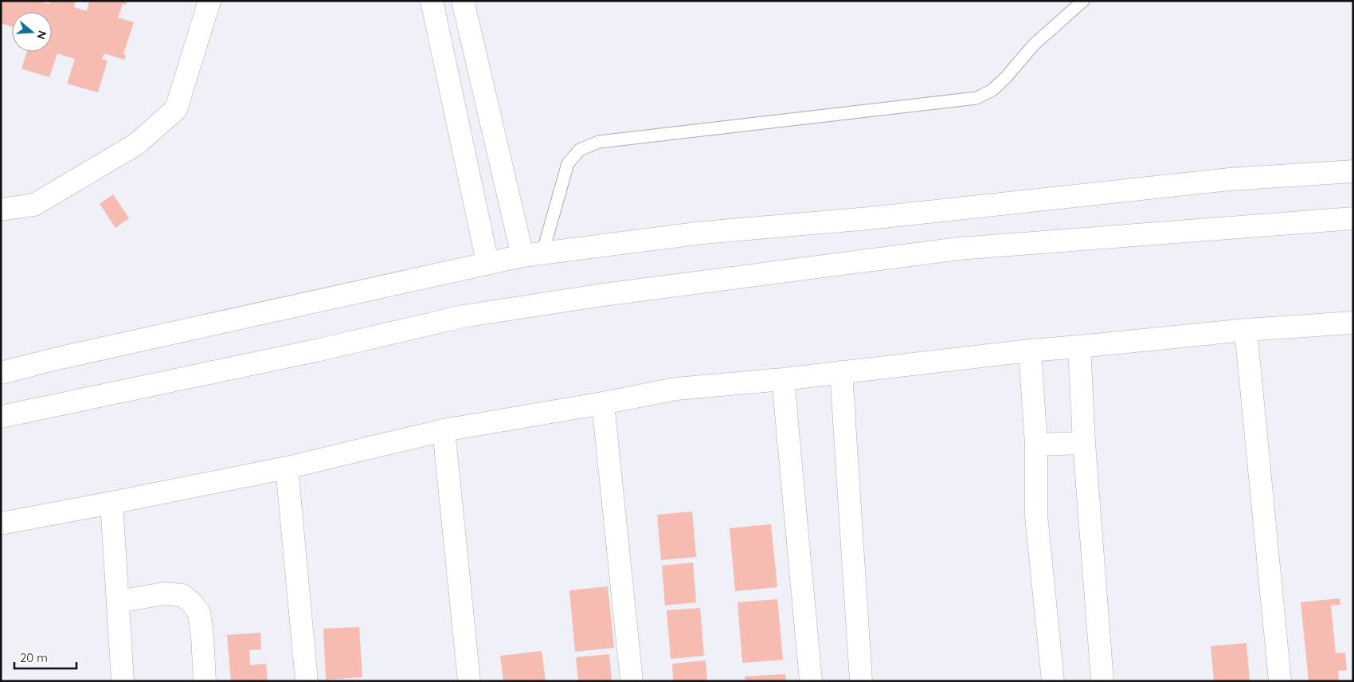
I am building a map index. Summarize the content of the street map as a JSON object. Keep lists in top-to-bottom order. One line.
{"scale_bar":"20 m","north":"right"}
